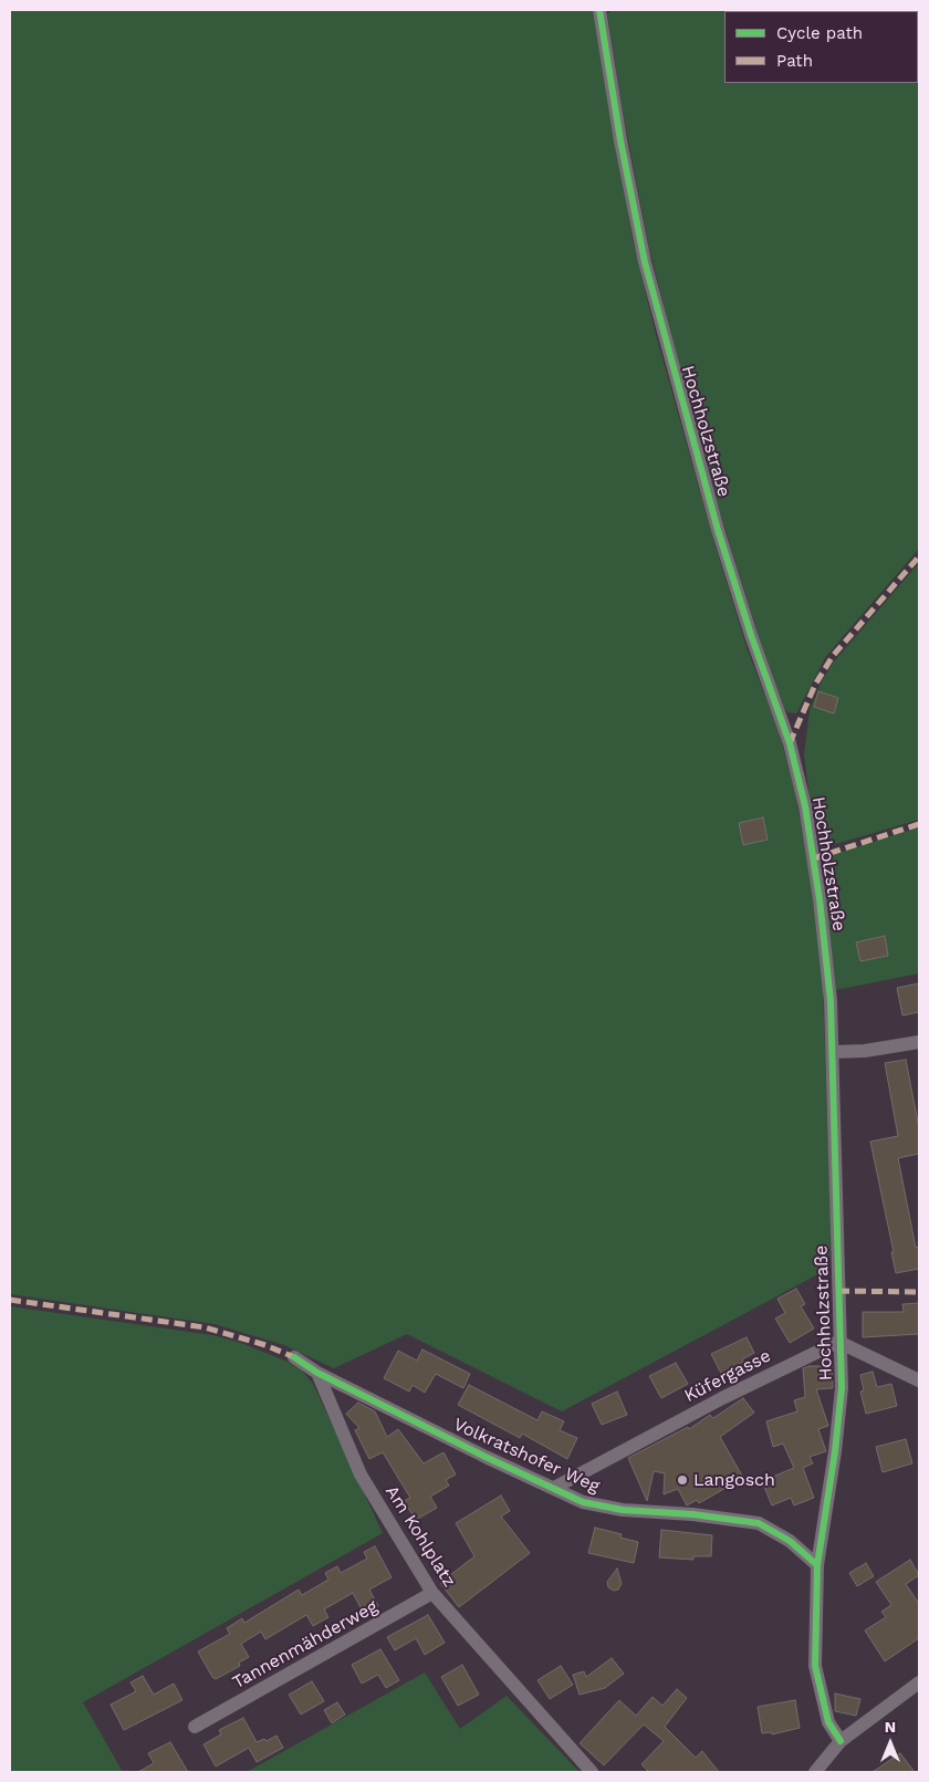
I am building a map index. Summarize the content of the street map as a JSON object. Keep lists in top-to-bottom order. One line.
{"streets":{"street":["Hochholzstraße","Küfergasse","Volkratshofer Weg","Am Kohlplatz","Tannenmähderweg"]},"crossings":[["Hochholzstraße","Küfergasse"],["Hochholzstraße","Volkratshofer Weg"],["Küfergasse","Volkratshofer Weg"],["Volkratshofer Weg","Am Kohlplatz"],["Am Kohlplatz","Tannenmähderweg"]],"places":["Langosch"],"legend":["Cycle path","Path"],"north":"top"}
